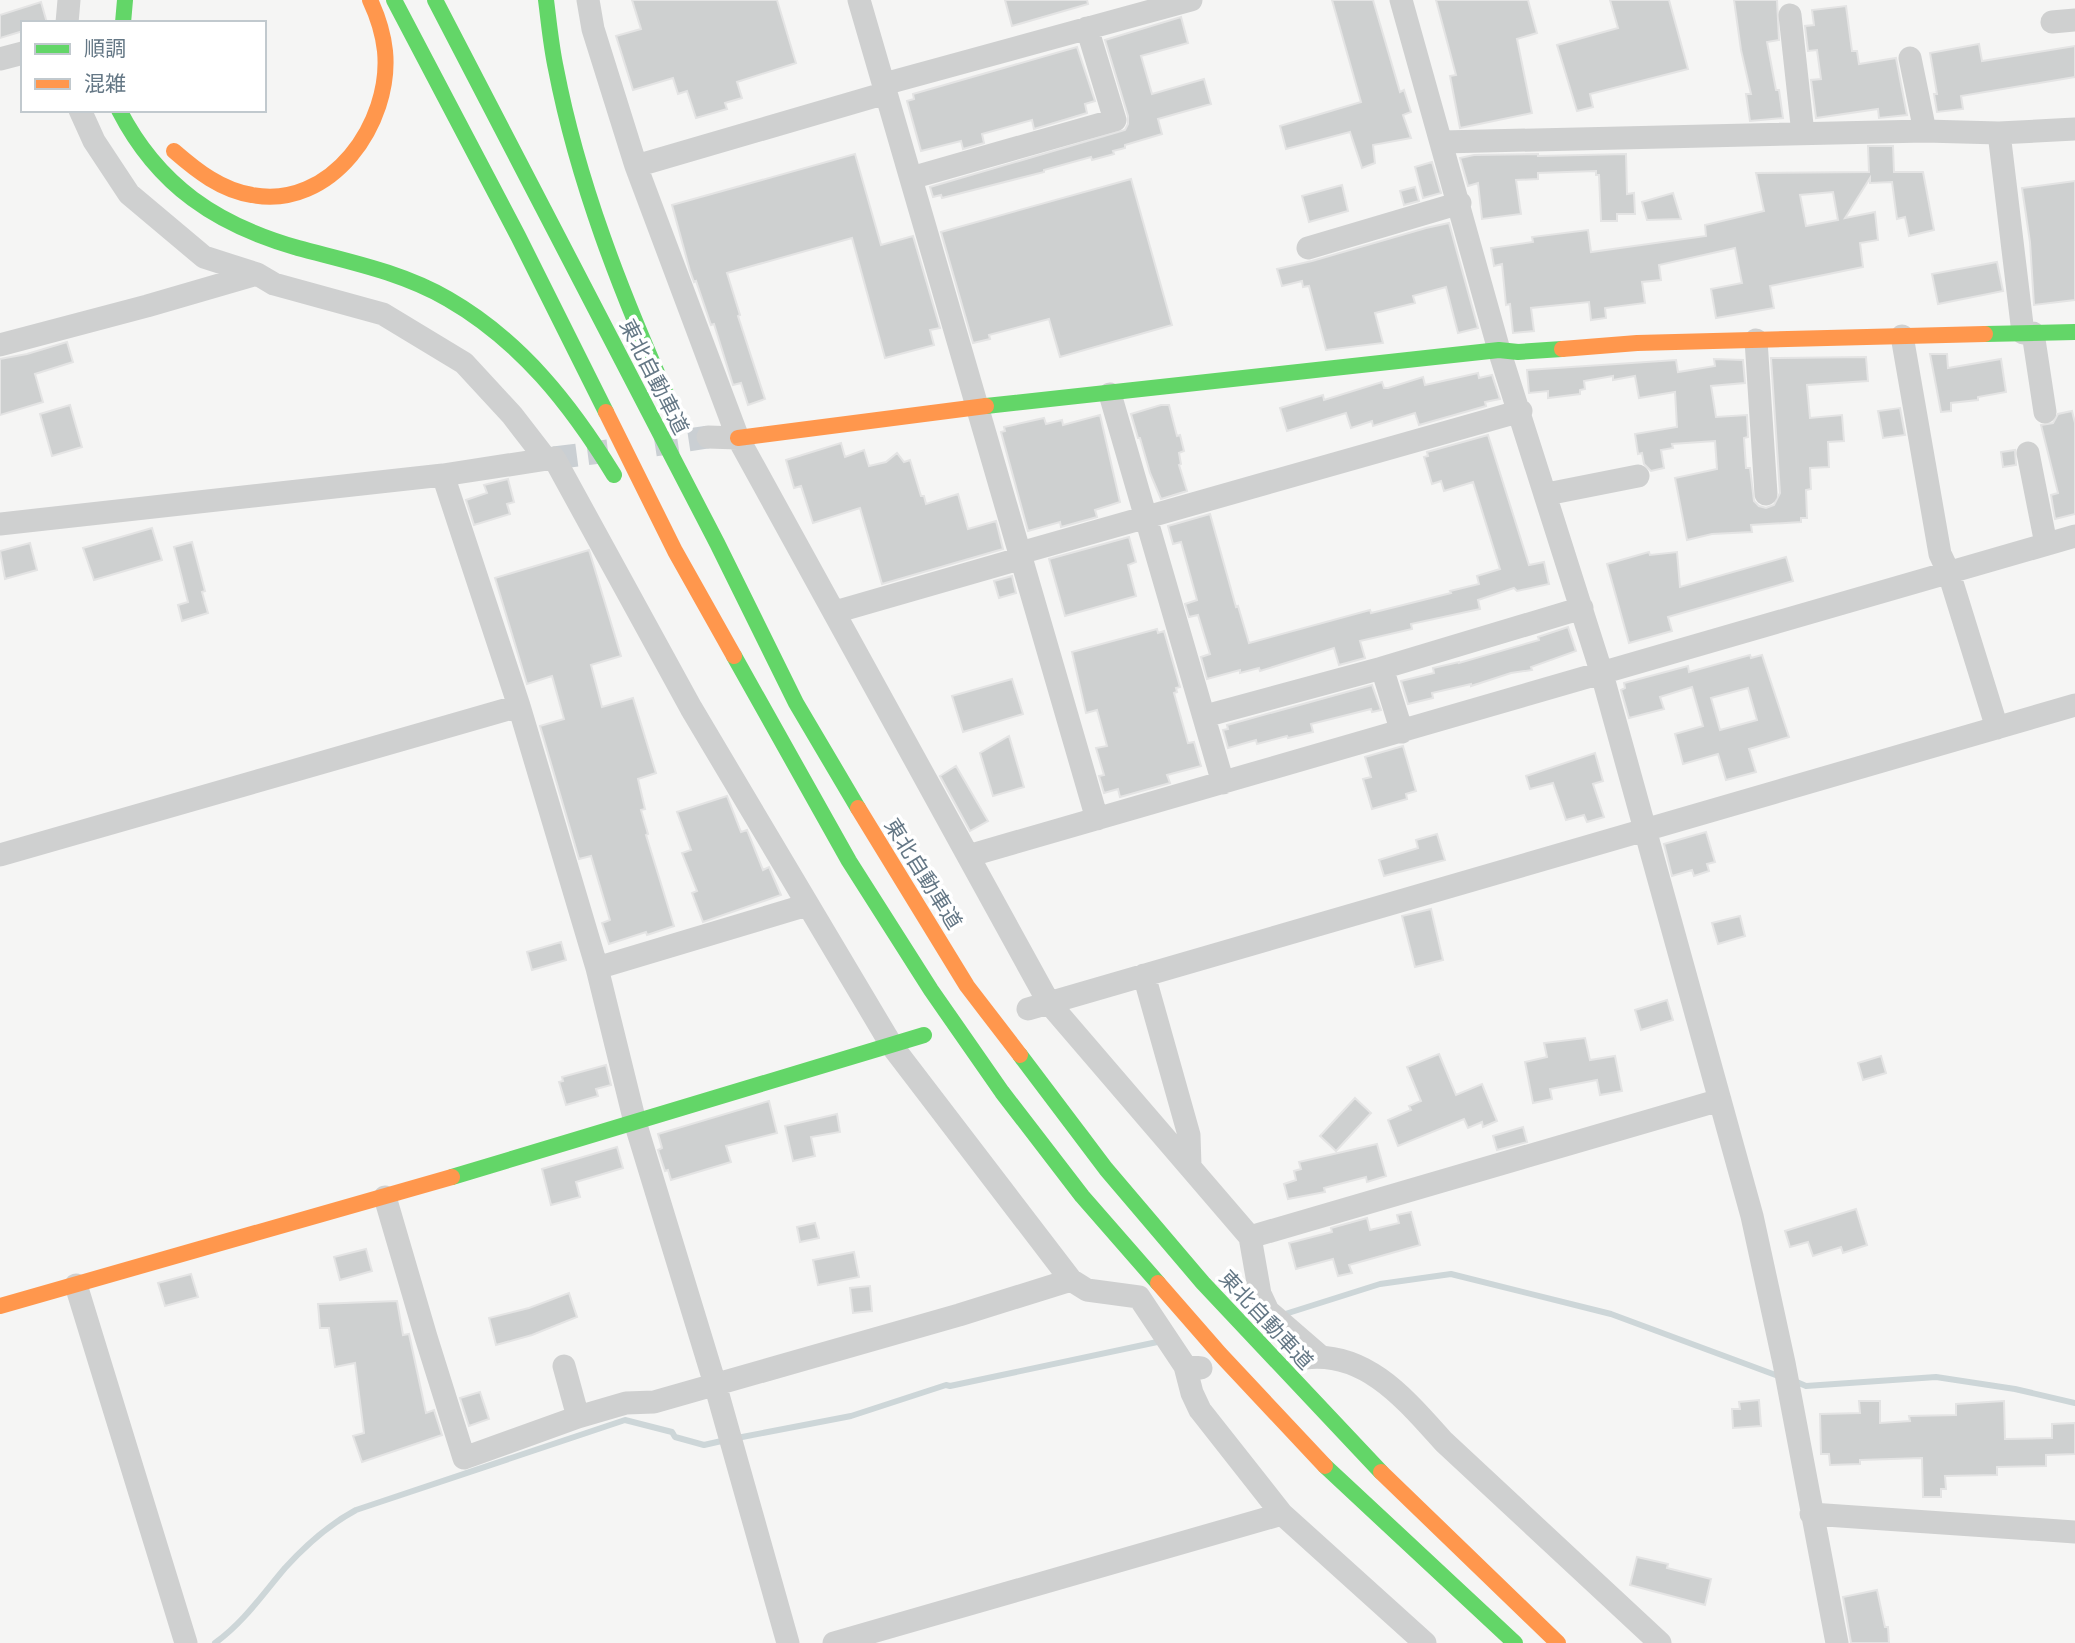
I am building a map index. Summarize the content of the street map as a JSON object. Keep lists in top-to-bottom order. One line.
{"streets":{"main road":["東北自動車道"]},"legend":["順調","混雑"]}
